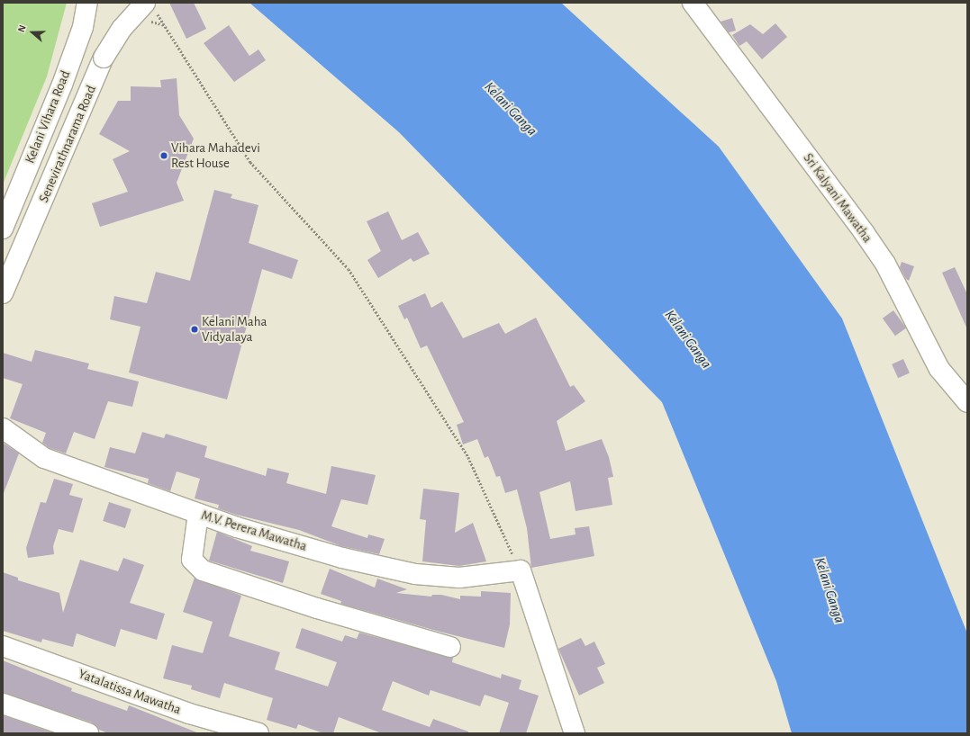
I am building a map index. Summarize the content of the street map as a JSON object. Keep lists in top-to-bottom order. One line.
{"streets":{"street":["Kelani Vihara Road","Senevirathnarama Road","Sri Kalyani Mawatha","M.V. Perera Mawatha","Yatalatissa Mawatha"]},"water":["Kelani Ganga"],"places":["Vihara Mahadevi Rest House","Kelani Maha Vidyalaya"],"north":"left"}
